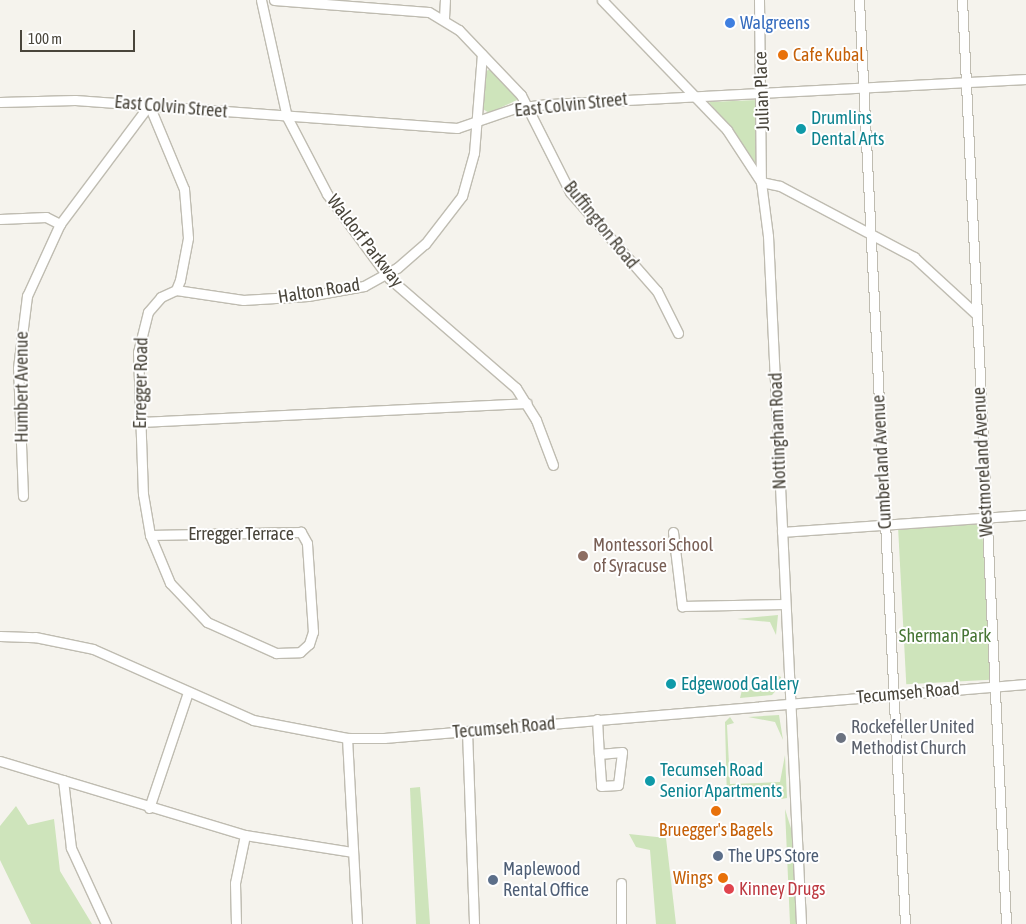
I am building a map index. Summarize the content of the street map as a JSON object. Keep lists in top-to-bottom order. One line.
{"streets":{"street":["Julian Place","East Colvin Street","Buffington Road","Waldorf Parkway","Halton Road","Erregger Road","Humbert Avenue","Nottingham Road","Cumberland Avenue","Westmoreland Avenue","Erregger Terrace","Tecumseh Road"]},"crossings":[["Julian Place","East Colvin Street"],["Julian Place","Nottingham Road"],["East Colvin Street","Buffington Road"],["East Colvin Street","Waldorf Parkway"],["East Colvin Street","Halton Road"],["East Colvin Street","Humbert Avenue"],["East Colvin Street","Nottingham Road"],["East Colvin Street","Cumberland Avenue"],["East Colvin Street","Westmoreland Avenue"],["Buffington Road","Halton Road"],["Waldorf Parkway","Halton Road"],["Halton Road","Erregger Road"],["Erregger Road","Erregger Terrace"],["Nottingham Road","Tecumseh Road"],["Cumberland Avenue","Tecumseh Road"],["Westmoreland Avenue","Tecumseh Road"]],"parks":["Sherman Park"],"places":["Walgreens","Cafe Kubal","Drumlins Dental Arts","Montessori School of Syracuse","Edgewood Gallery","Rockefeller United Methodist Church","Tecumseh Road Senior Apartments","Bruegger's Bagels","The UPS Store","Wings","Maplewood Rental Office","Kinney Drugs"],"scale_bar":"100 m"}
